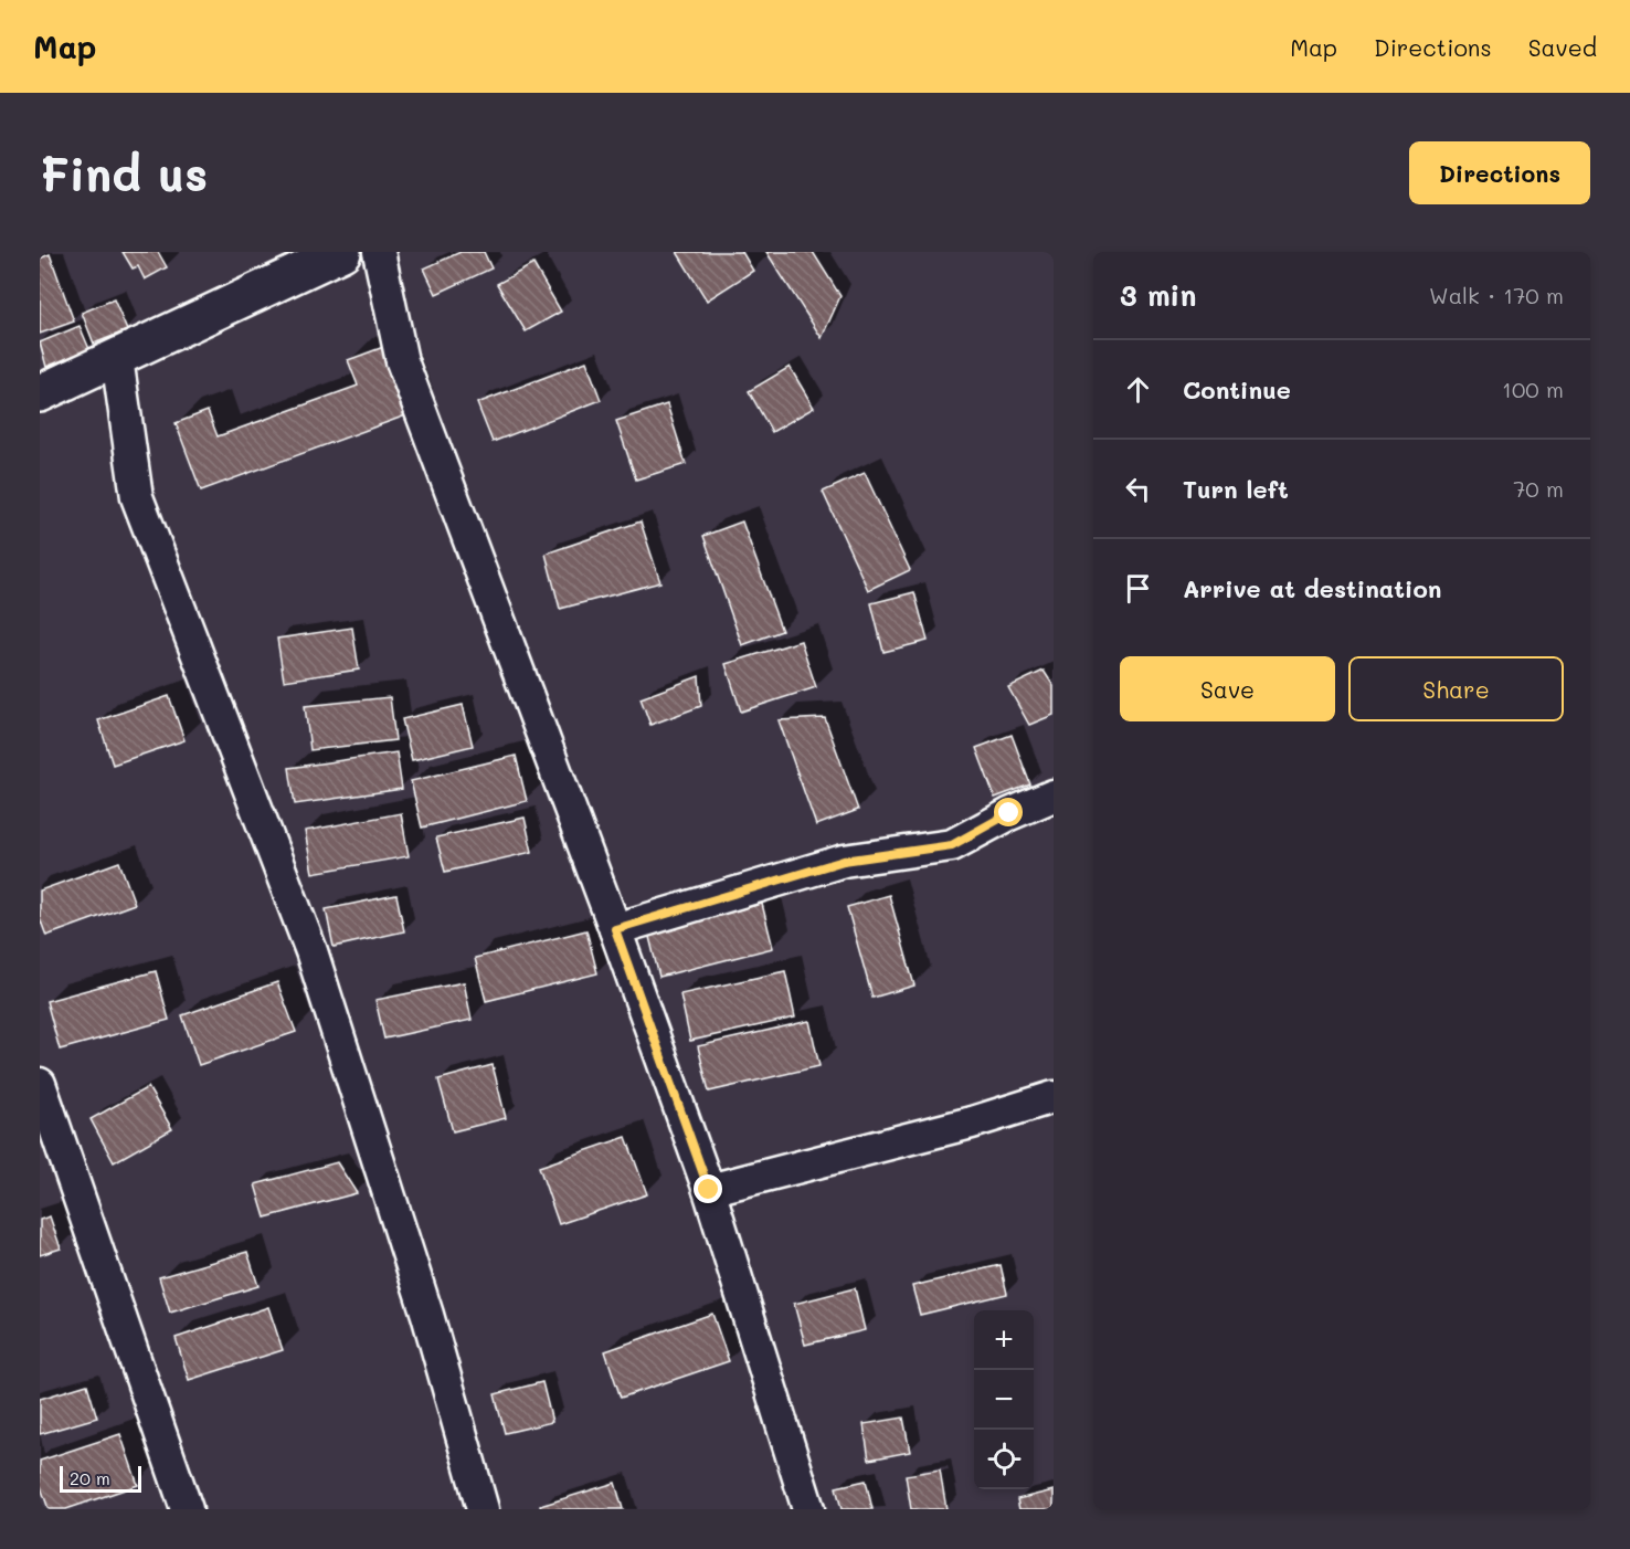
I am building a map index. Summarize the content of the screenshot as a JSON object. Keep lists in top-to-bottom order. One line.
{"scale_bar":"20 m","page":{"header":"Map","nav":["Map","Directions","Saved"],"buttons":["Directions",["Save","Share"]],"title":"Find us","heading":["3 min","Walk · 170 m"],"list":[["Continue","100 m"],["Turn left","70 m"],"Arrive at destination"],"map_buttons":["+","−"],"scale":"20 m"}}
